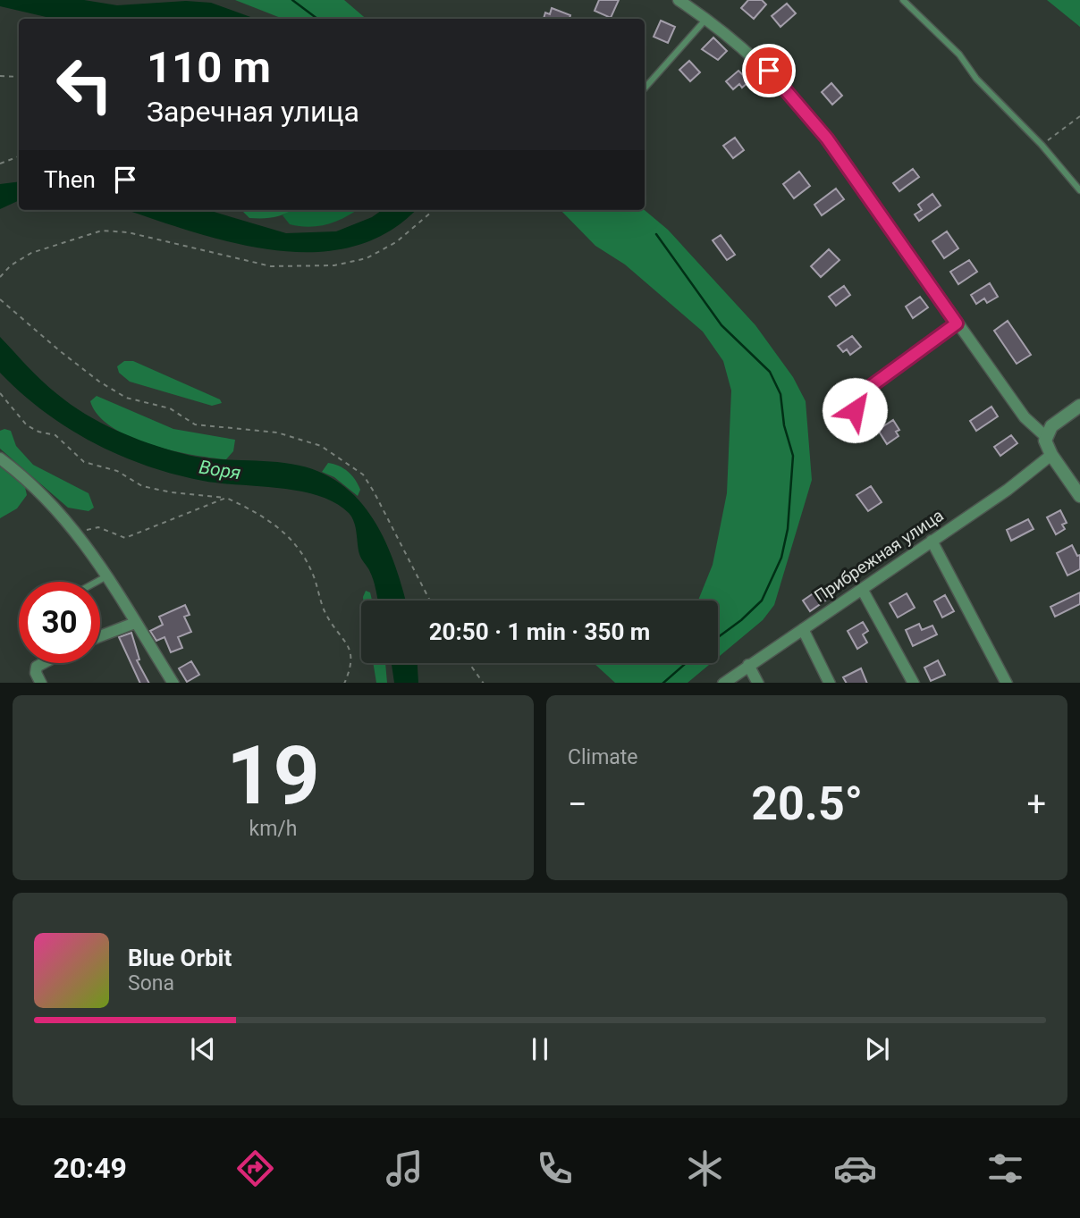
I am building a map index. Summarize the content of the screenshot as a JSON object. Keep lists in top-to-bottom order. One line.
{"streets":{"street":["Прибрежная улица"]},"water":["Воря"],"page":{"turn":["110 m","Заречная улица"],"then":"Then","limit":"30","trip":"20:50 · 1 min · 350 m","tile":[["19","km/h"],"Climate"],"heat":["−","20.5°","+"],"song":["Blue Orbit","Sona"],"tabs":"20:49"}}
